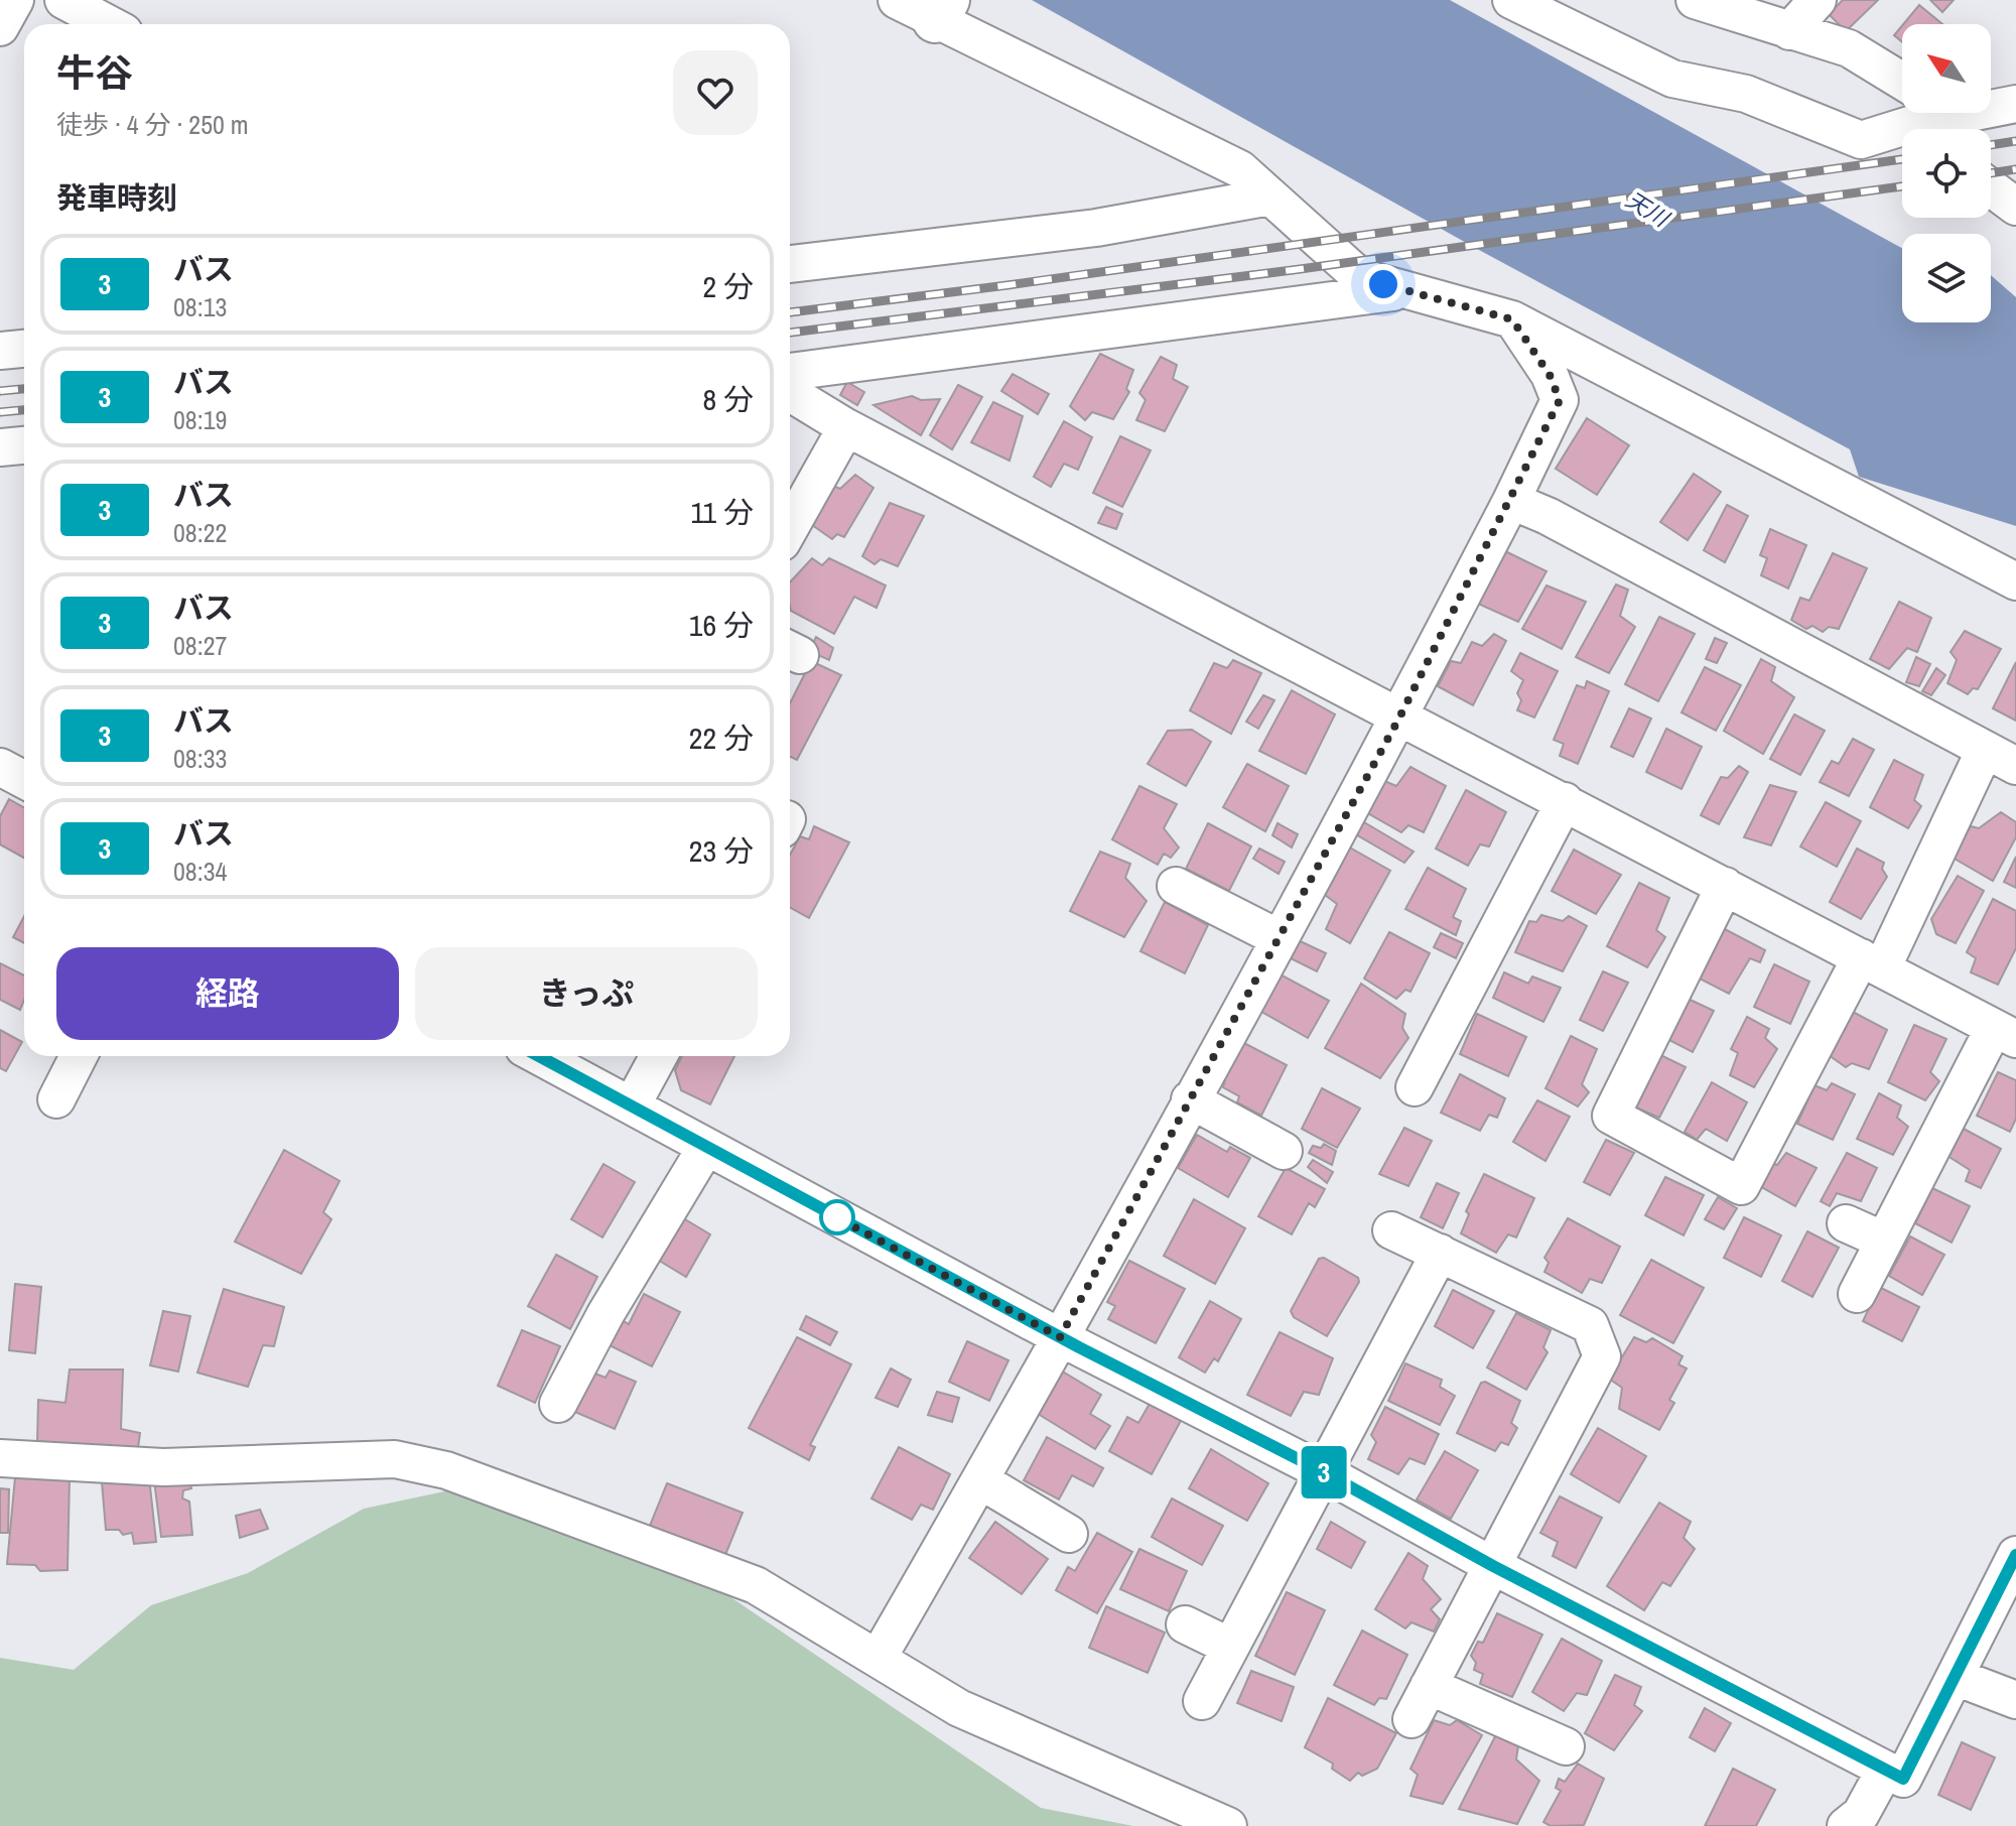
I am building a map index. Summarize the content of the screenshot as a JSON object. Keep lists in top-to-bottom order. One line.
{"water":["天川"],"lines":["bus line 3"],"north":"top left","page":{"on_map":"3","heading":[["牛谷","徒歩 · 4 分 · 250 m"],"発車時刻"],"list":[{"mark":"3","name":"バス","note":"08:13","value":"2 分"},{"mark":"3","name":"バス","note":"08:19","value":"8 分"},{"mark":"3","name":"バス","note":"08:22","value":"11 分"},{"mark":"3","name":"バス","note":"08:27","value":"16 分"},{"mark":"3","name":"バス","note":"08:33","value":"22 分"},{"mark":"3","name":"バス","note":"08:34","value":"23 分"}],"buttons":["経路","きっぷ"]}}
